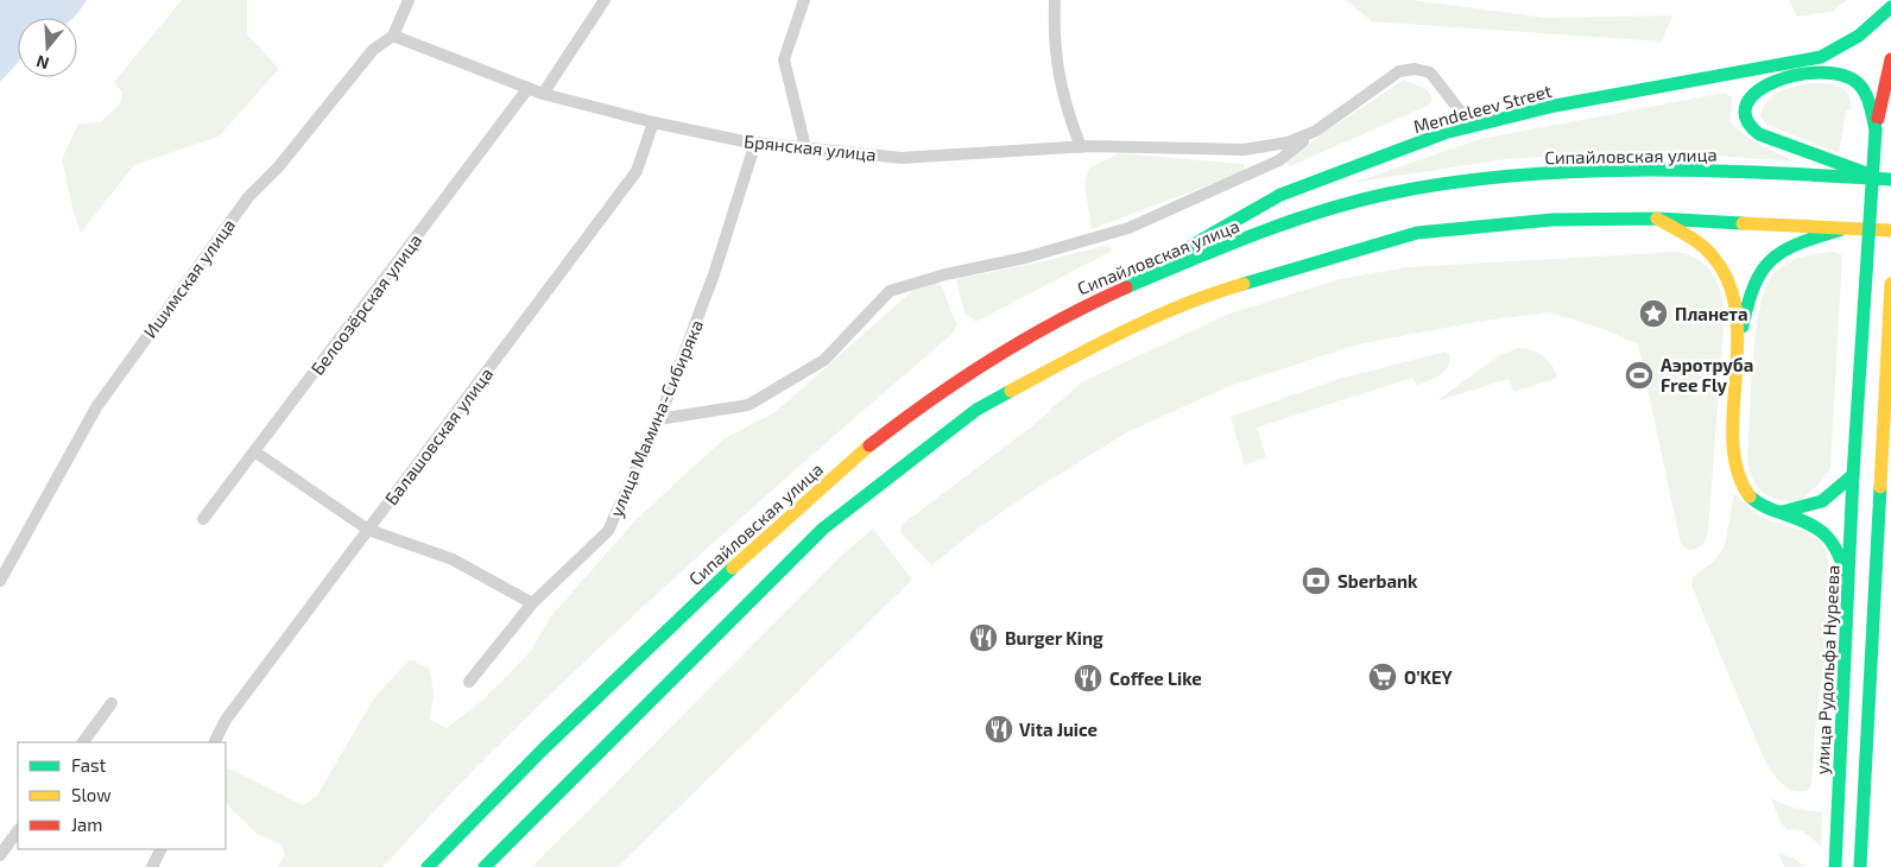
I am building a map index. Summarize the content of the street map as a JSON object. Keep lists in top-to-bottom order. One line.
{"streets":{"main road":["Mendeleev Street","Сипайловская улица","улица Рудольфа Нуреева"],"street":["Брянская улица","Ишимская улица","Белоозёрская улица","улица Мамина-Сибиряка","Балашовская улица"]},"crossings":[["Mendeleev Street","Сипайловская улица"],["Брянская улица","Ишимская улица"],["Брянская улица","Белоозёрская улица"],["Брянская улица","улица Мамина-Сибиряка"],["Брянская улица","Балашовская улица"]],"places":{"place":["Планета"],"sports":["Аэротруба Free Fly"],"bank":["Sberbank"],"restaurant":["Burger King","Coffee Like","Vita Juice"],"supermarket":["O’KEY"]},"legend":["Fast","Slow","Jam"],"north":"bottom"}
